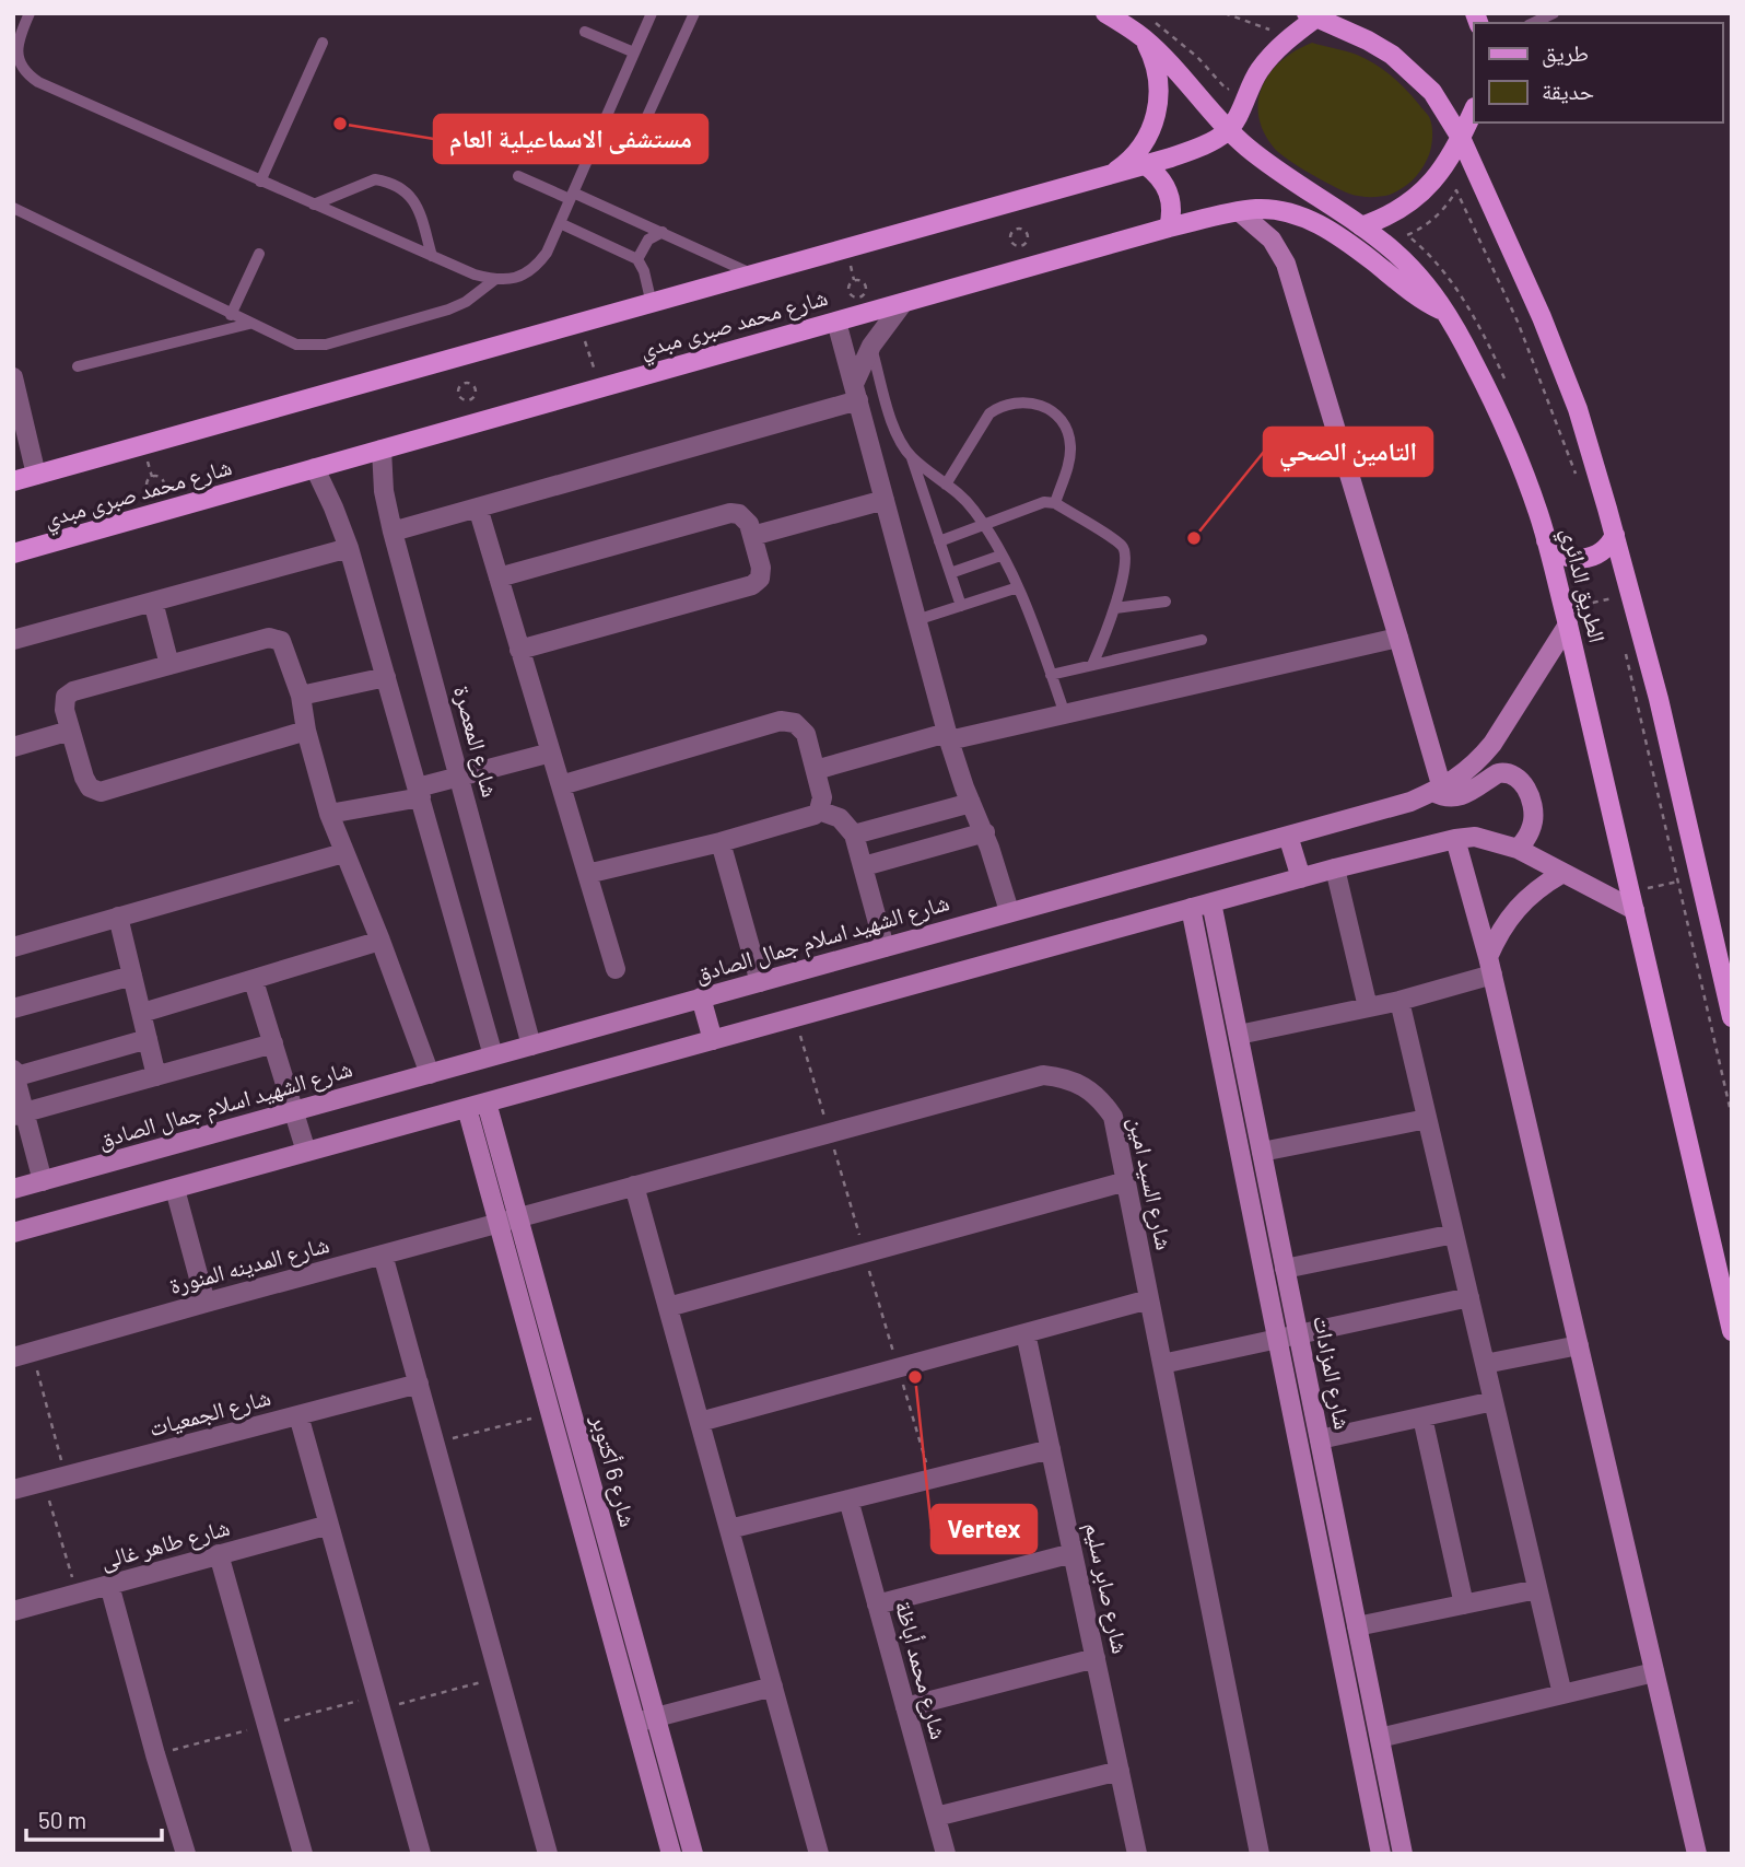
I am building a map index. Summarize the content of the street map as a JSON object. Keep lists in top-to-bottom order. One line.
{"streets":{"main road":["شارع محمد صبرى مبدي","الطريق الدائري"],"street":["شارع المعصرة","شارع الشهيد اسلام جمال الصادق","شارع السيد امين","شارع المدينه المنورة","شارع المزادات","شارع الجمعيات","شارع 6 أكتوبر","شارع طاهر غالى","شارع صابر سليم","شارع محمد أباظة"]},"crossings":[["شارع محمد صبرى مبدي","الطريق الدائري"],["شارع محمد صبرى مبدي","شارع المعصرة"],["الطريق الدائري","شارع الشهيد اسلام جمال الصادق"],["شارع المعصرة","شارع الشهيد اسلام جمال الصادق"],["شارع السيد امين","شارع المدينه المنورة"],["شارع السيد امين","شارع 6 أكتوبر"],["شارع المدينه المنورة","شارع 6 أكتوبر"]],"places":["مستشفى الاسماعيلية العام","التامين الصحي","Vertex"],"legend":["طريق","حديقة"],"scale_bar":"50 m"}
